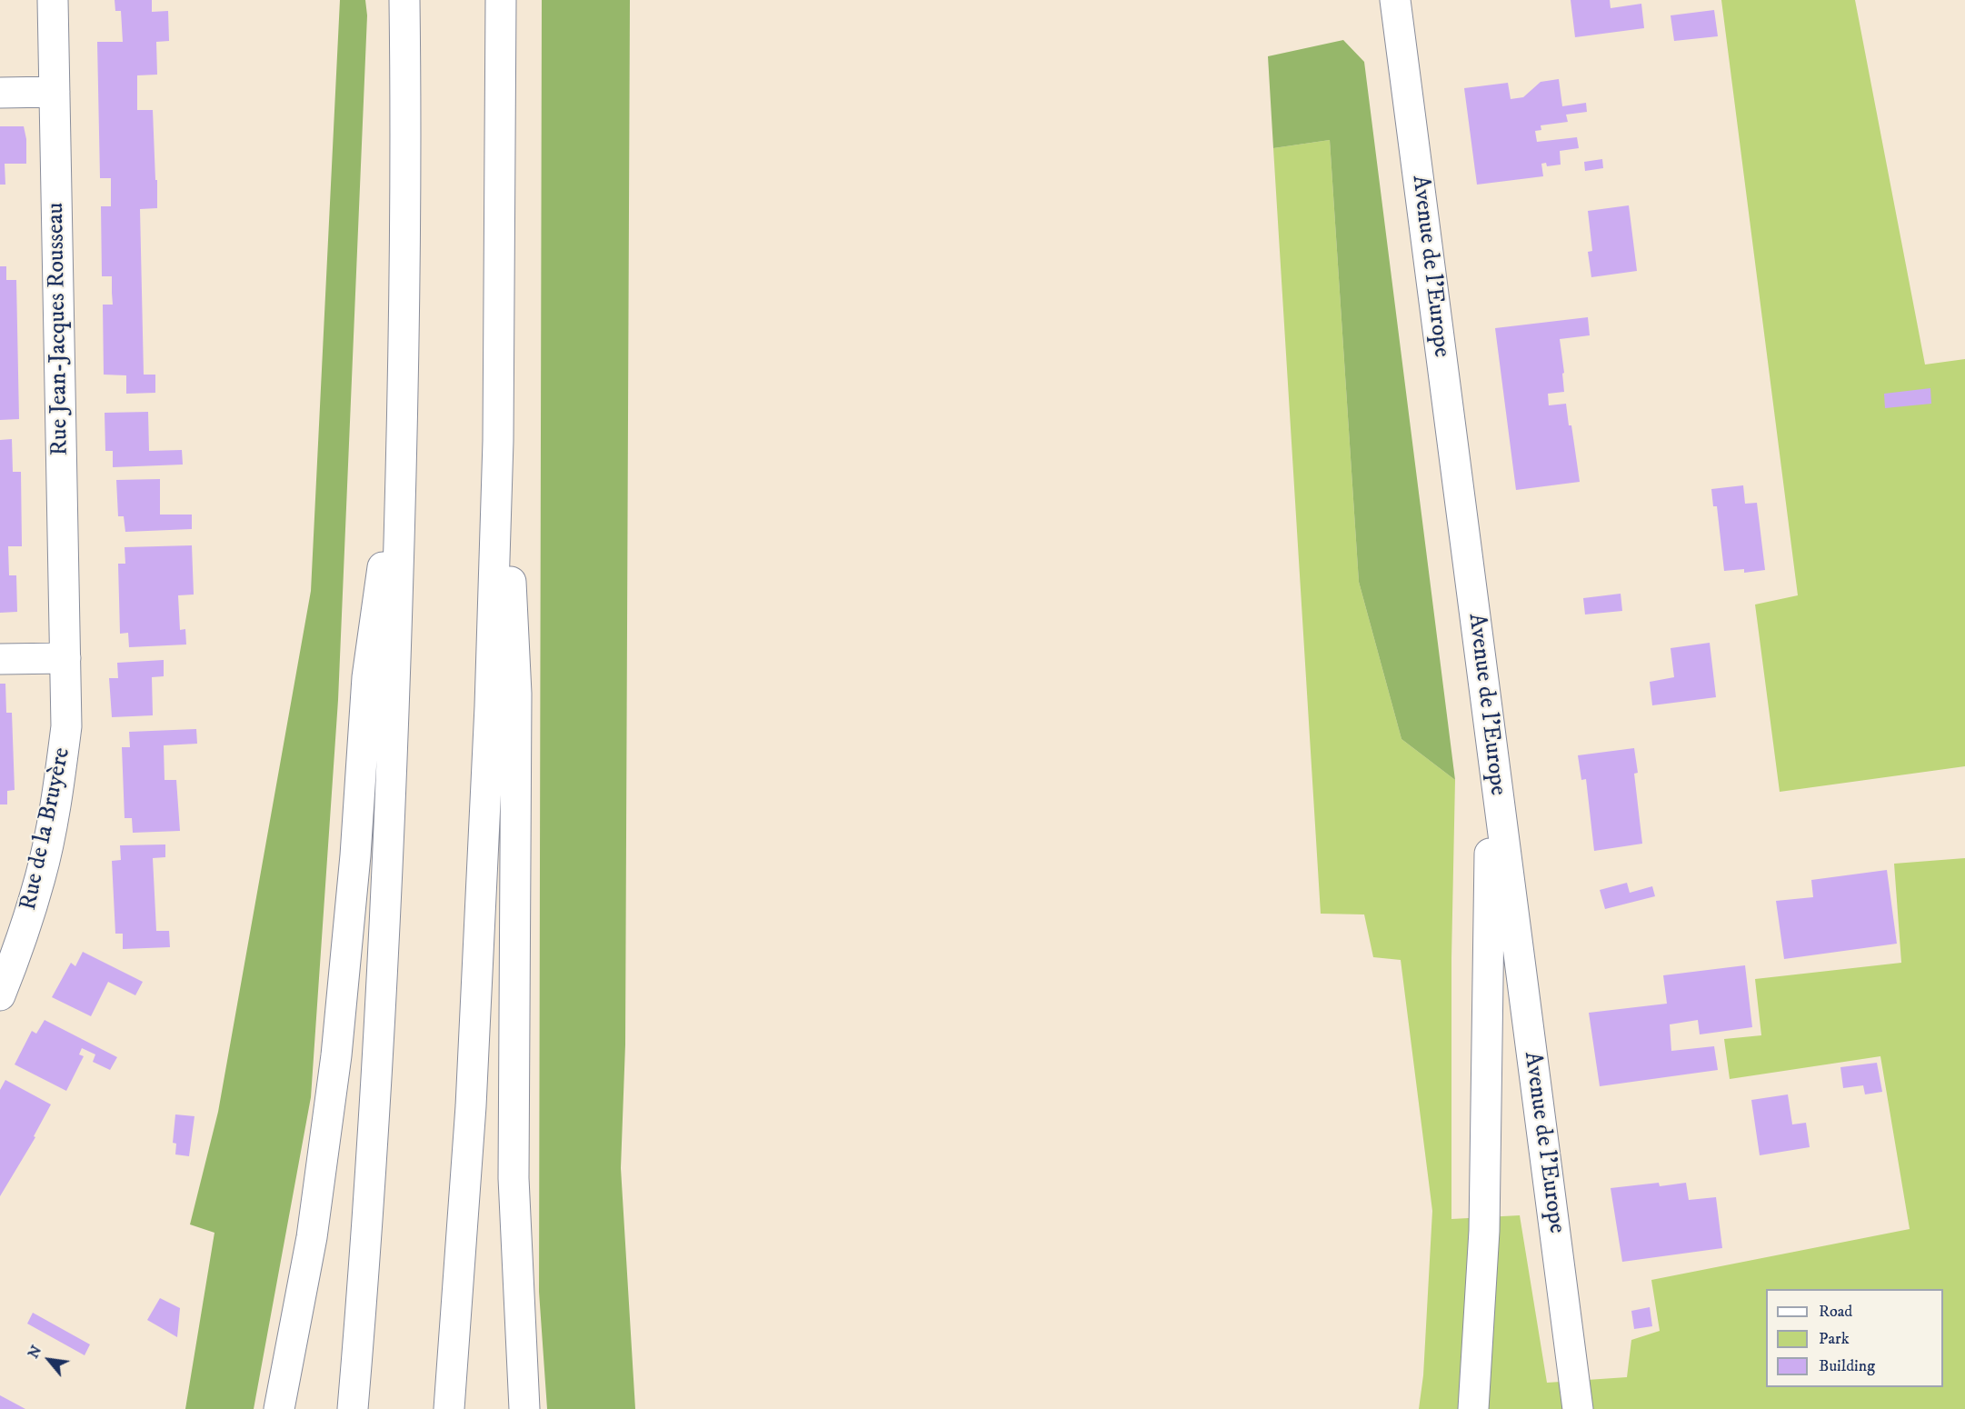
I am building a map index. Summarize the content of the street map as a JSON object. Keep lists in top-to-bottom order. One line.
{"streets":{"main road":["Avenue de l'Europe","Rue Jean-Jacques Rousseau","Rue de la Bruyère"]},"crossings":[["Rue Jean-Jacques Rousseau","Rue de la Bruyère"]],"legend":["Road","Park","Building"],"north":"top left"}
